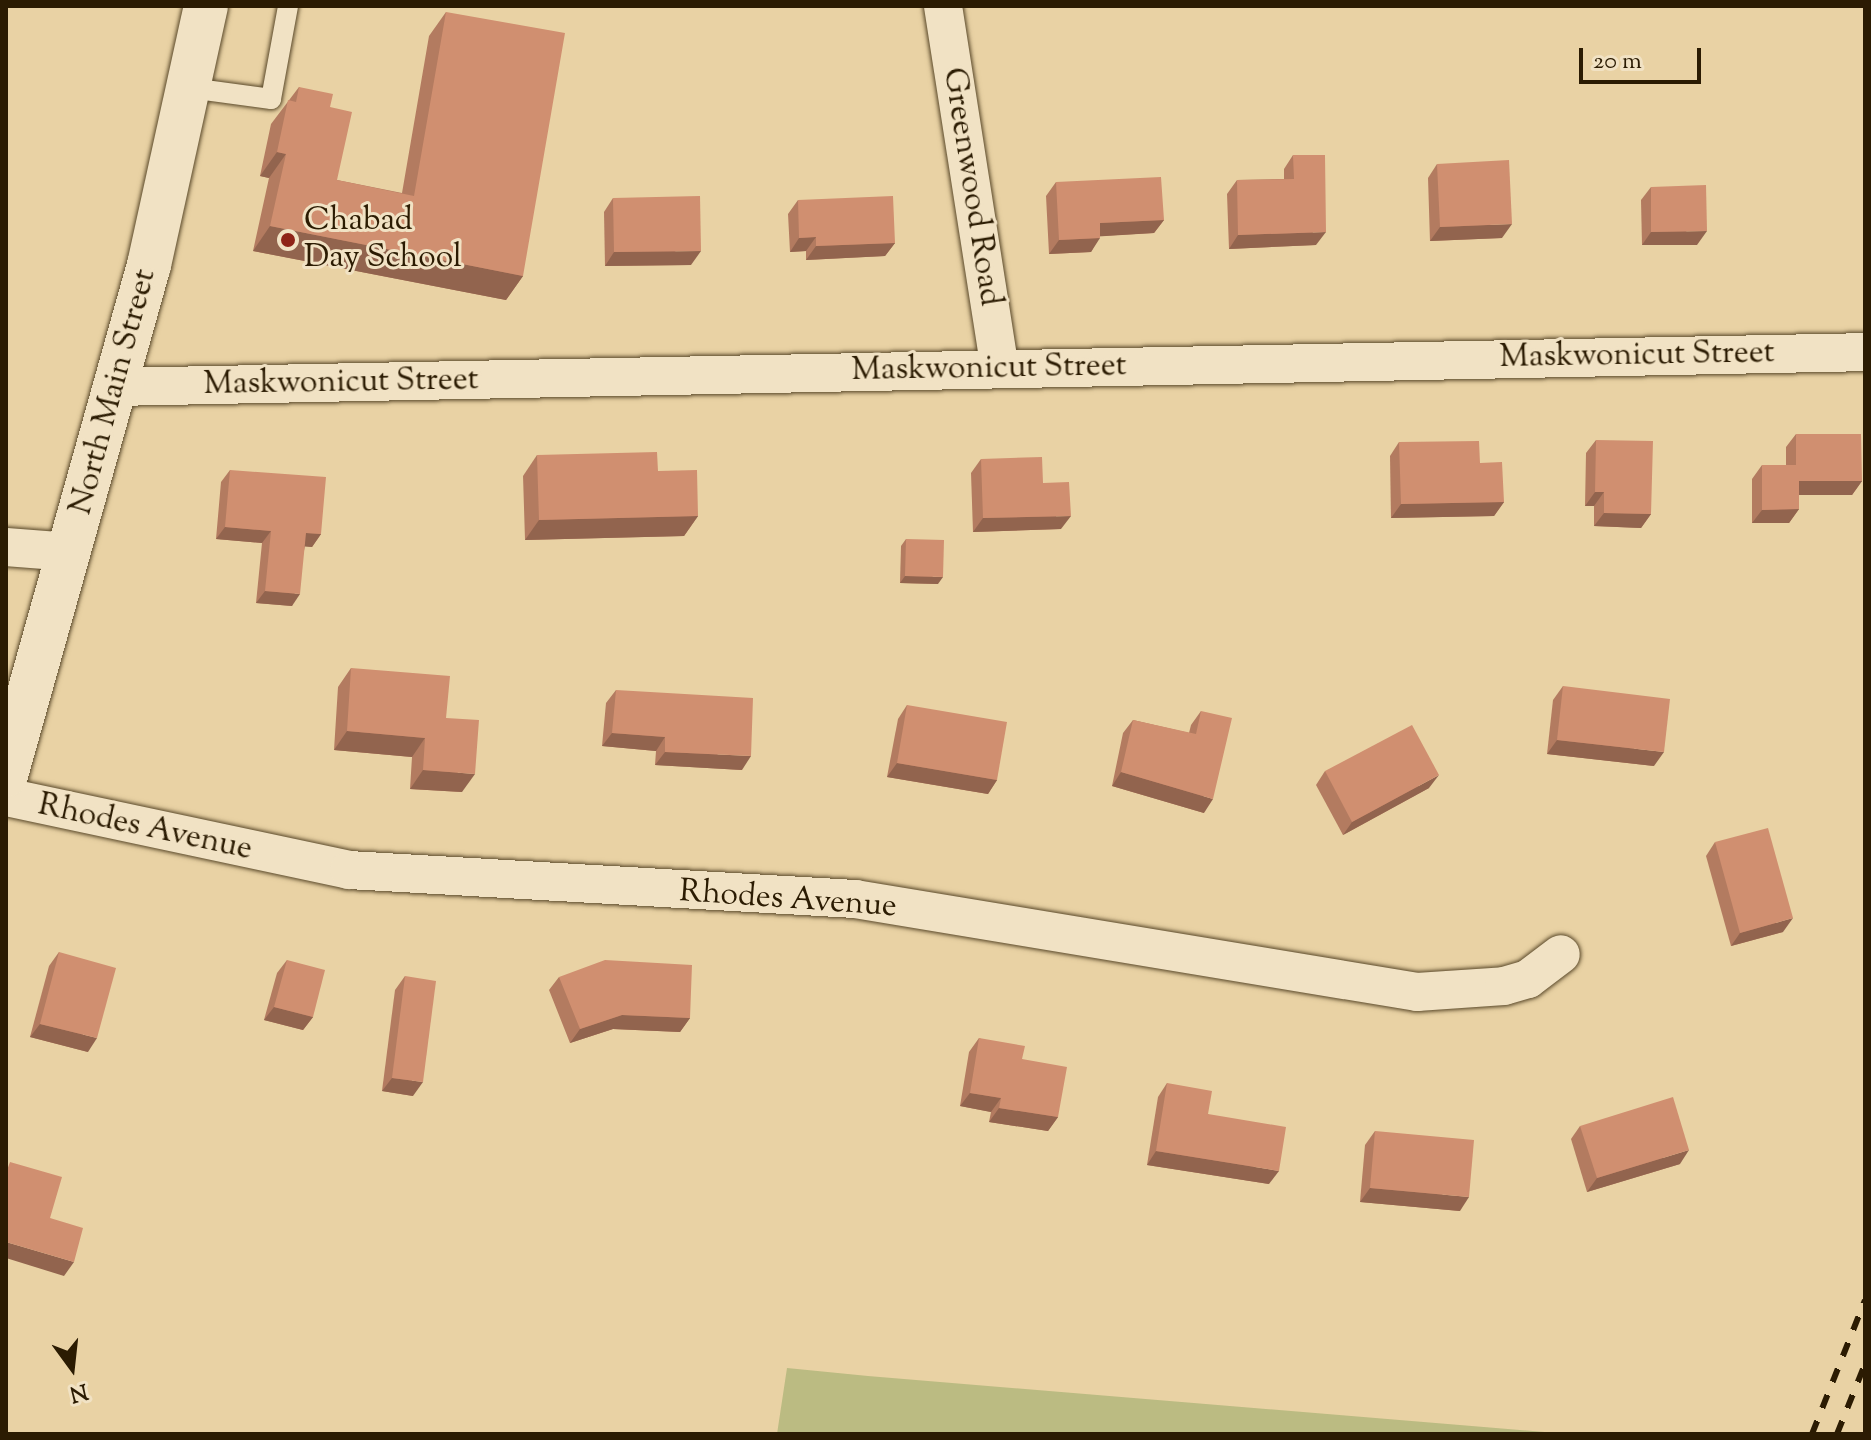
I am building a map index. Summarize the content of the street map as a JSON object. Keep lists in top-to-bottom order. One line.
{"streets":{"main road":["North Main Street"],"street":["Greenwood Road","Maskwonicut Street","Rhodes Avenue"]},"crossings":[["Greenwood Road","Maskwonicut Street"],["Maskwonicut Street","North Main Street"]],"places":["Chabad Day School"],"scale_bar":"20 m","north":"bottom"}
